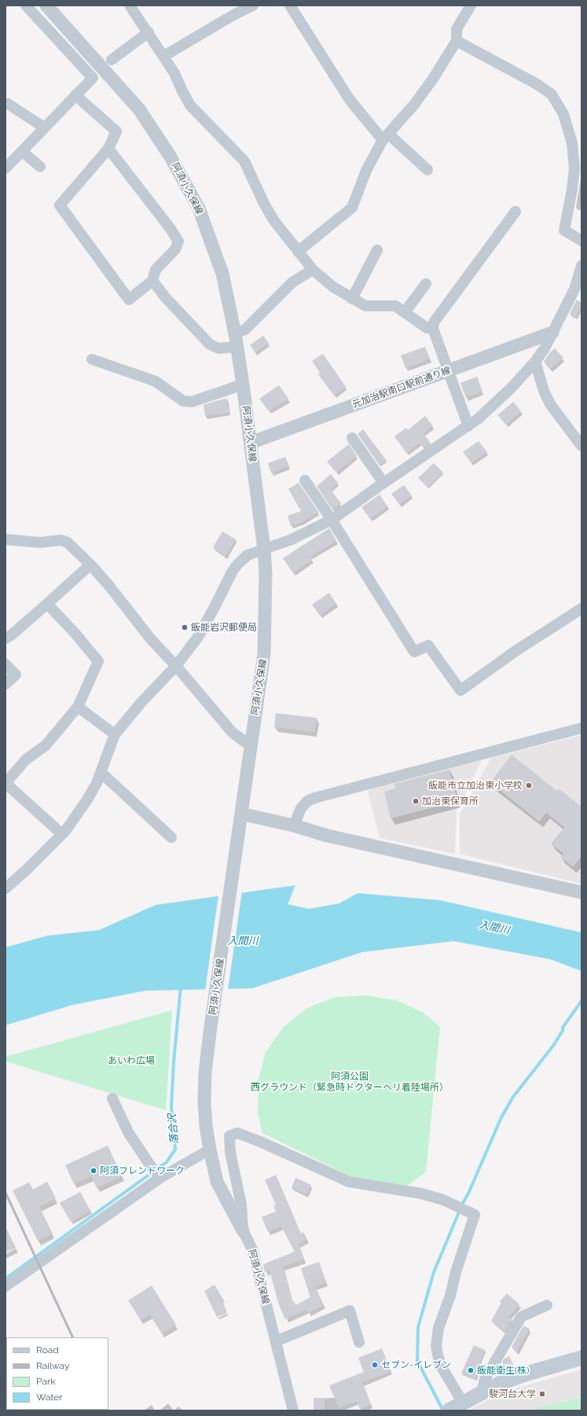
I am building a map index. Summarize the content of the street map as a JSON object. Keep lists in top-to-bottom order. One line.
{"streets":{"street":["阿須小久保線","元加治駅南口駅前通り線"]},"crossings":[["阿須小久保線","元加治駅南口駅前通り線"]],"water":["入間川","落合沢"],"parks":["あいわ広場","阿須公園 西グラウンド（緊急時ドクターヘリ着陸場所）"],"places":["飯能岩沢郵便局","飯能市立加治東小学校","加治東保育所","阿須フレンドワーク","セブン-イレブン","飯能衛生(株)","駿河台大学"],"legend":["Road","Railway","Park","Water"]}
